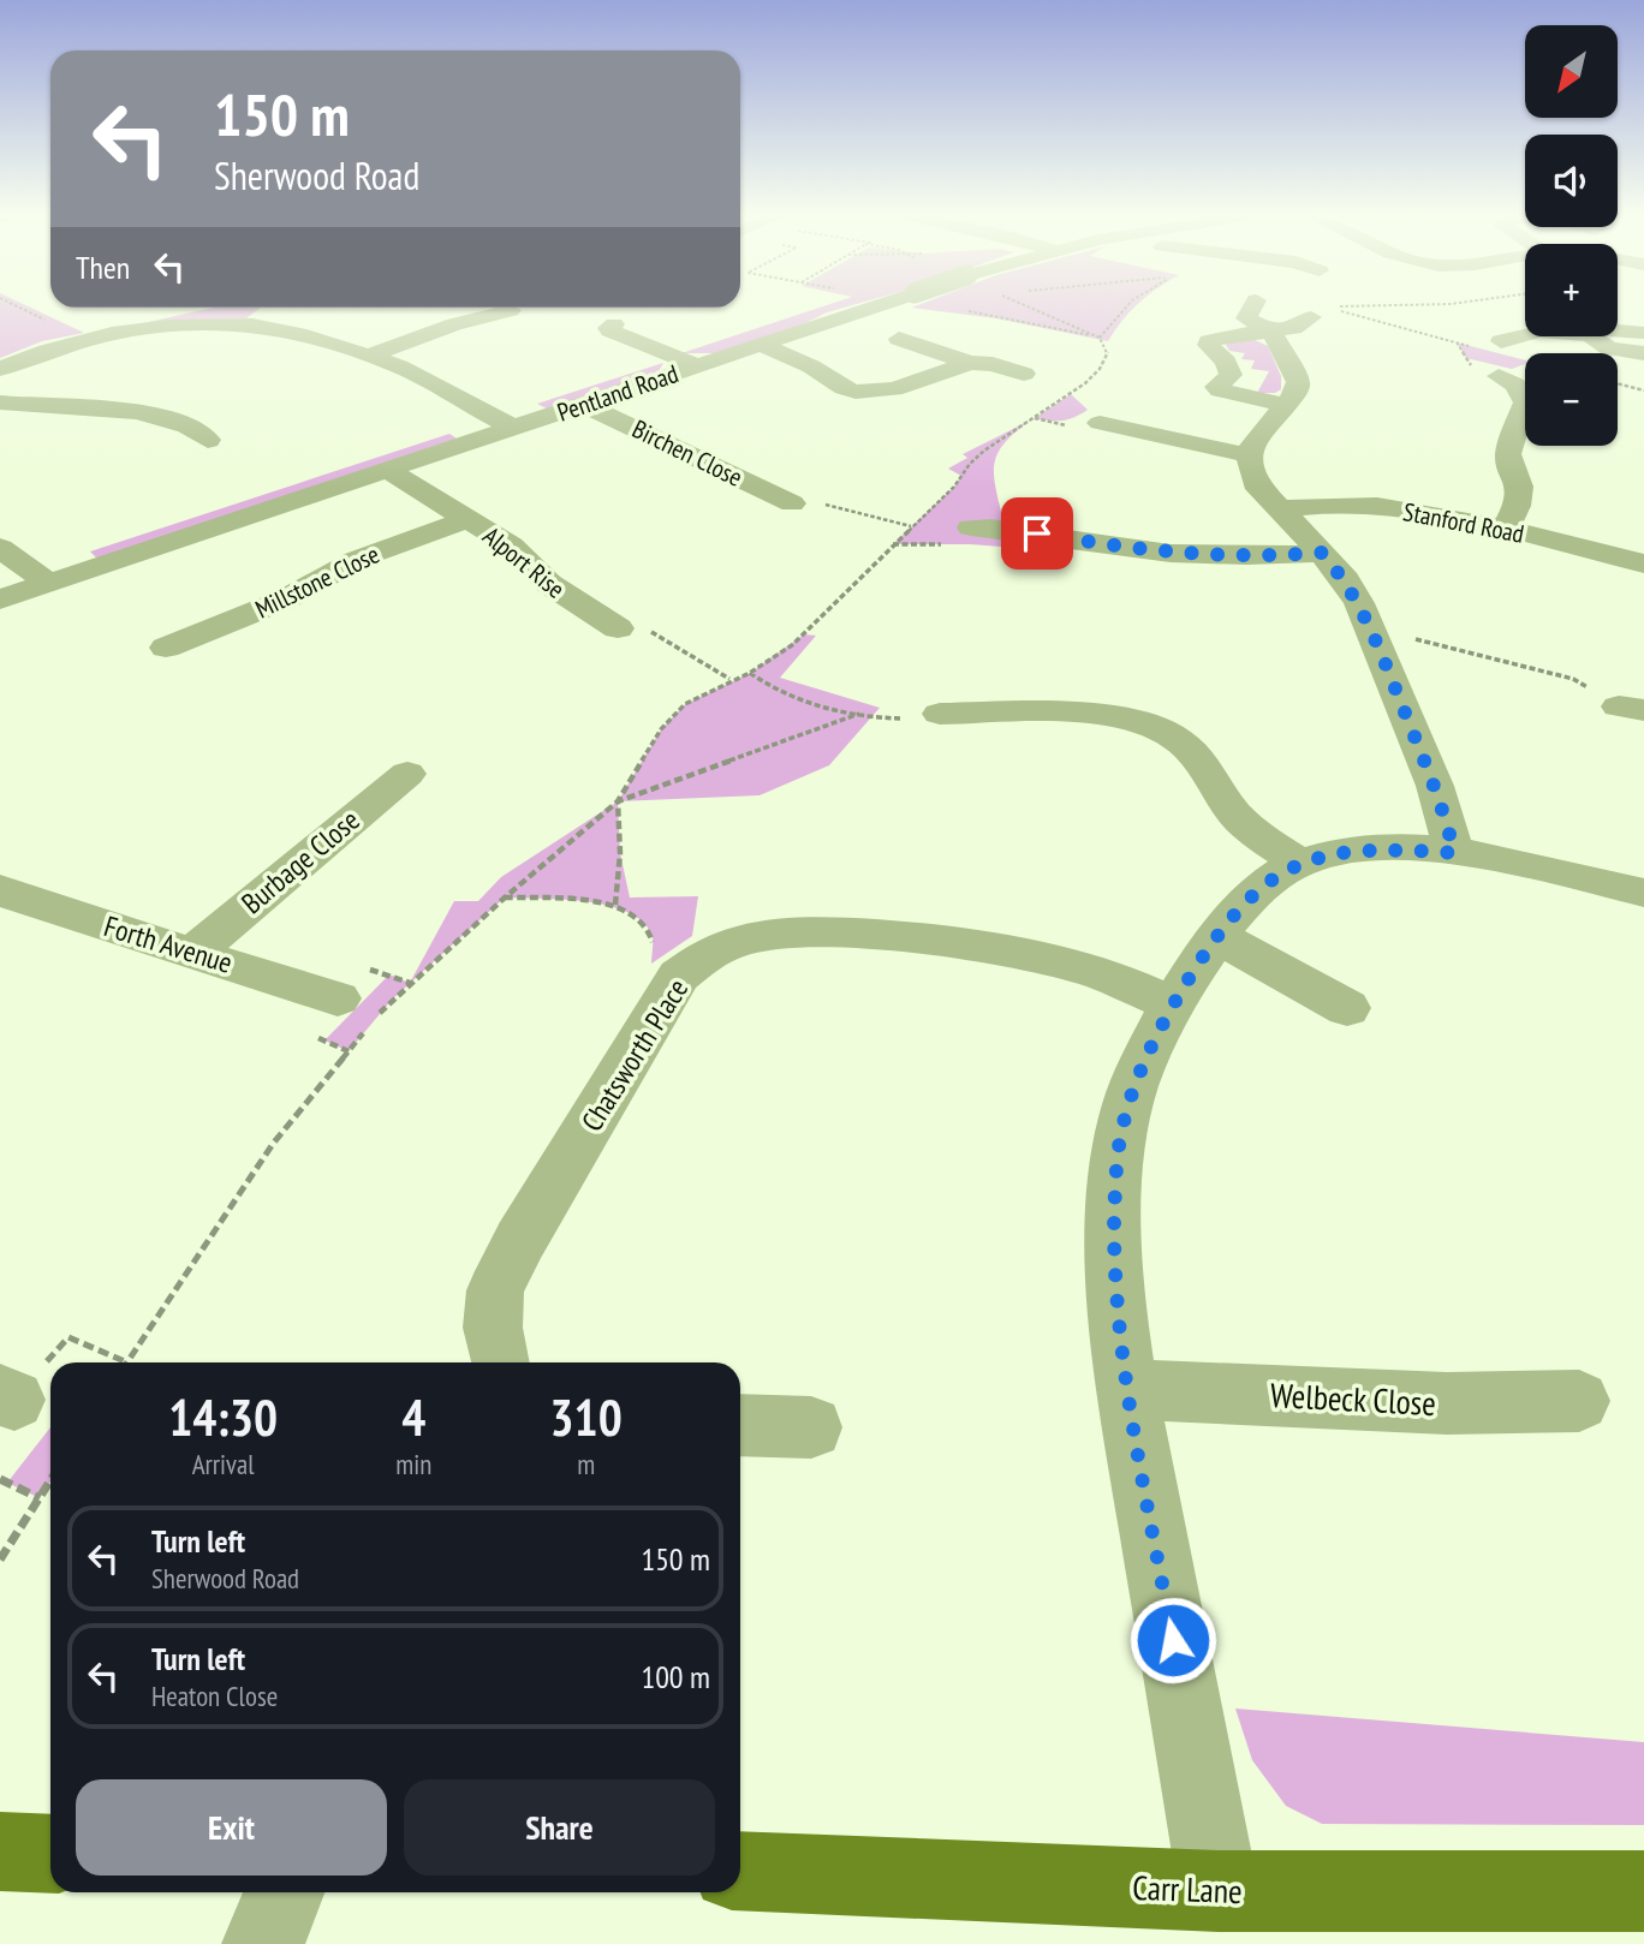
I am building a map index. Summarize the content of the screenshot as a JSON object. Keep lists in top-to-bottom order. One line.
{"streets":{"main road":["Carr Lane"],"street":["Pentland Road","Birchen Close","Stanford Road","Alport Rise","Millstone Close","Burbage Close","Forth Avenue","Chatsworth Place","Welbeck Close"]},"crossings":[["Pentland Road","Birchen Close"],["Pentland Road","Alport Rise"],["Alport Rise","Millstone Close"],["Burbage Close","Forth Avenue"]],"north":"bottom left","page":{"map_buttons":["+","−"],"turn":["150 m","Sherwood Road"],"then":"Then","eta":["14:30","Arrival","4","min","310","m"],"list":[{"name":"Turn left","note":"Sherwood Road","value":"150 m"},{"name":"Turn left","note":"Heaton Close","value":"100 m"}],"buttons":["Exit","Share"]}}
